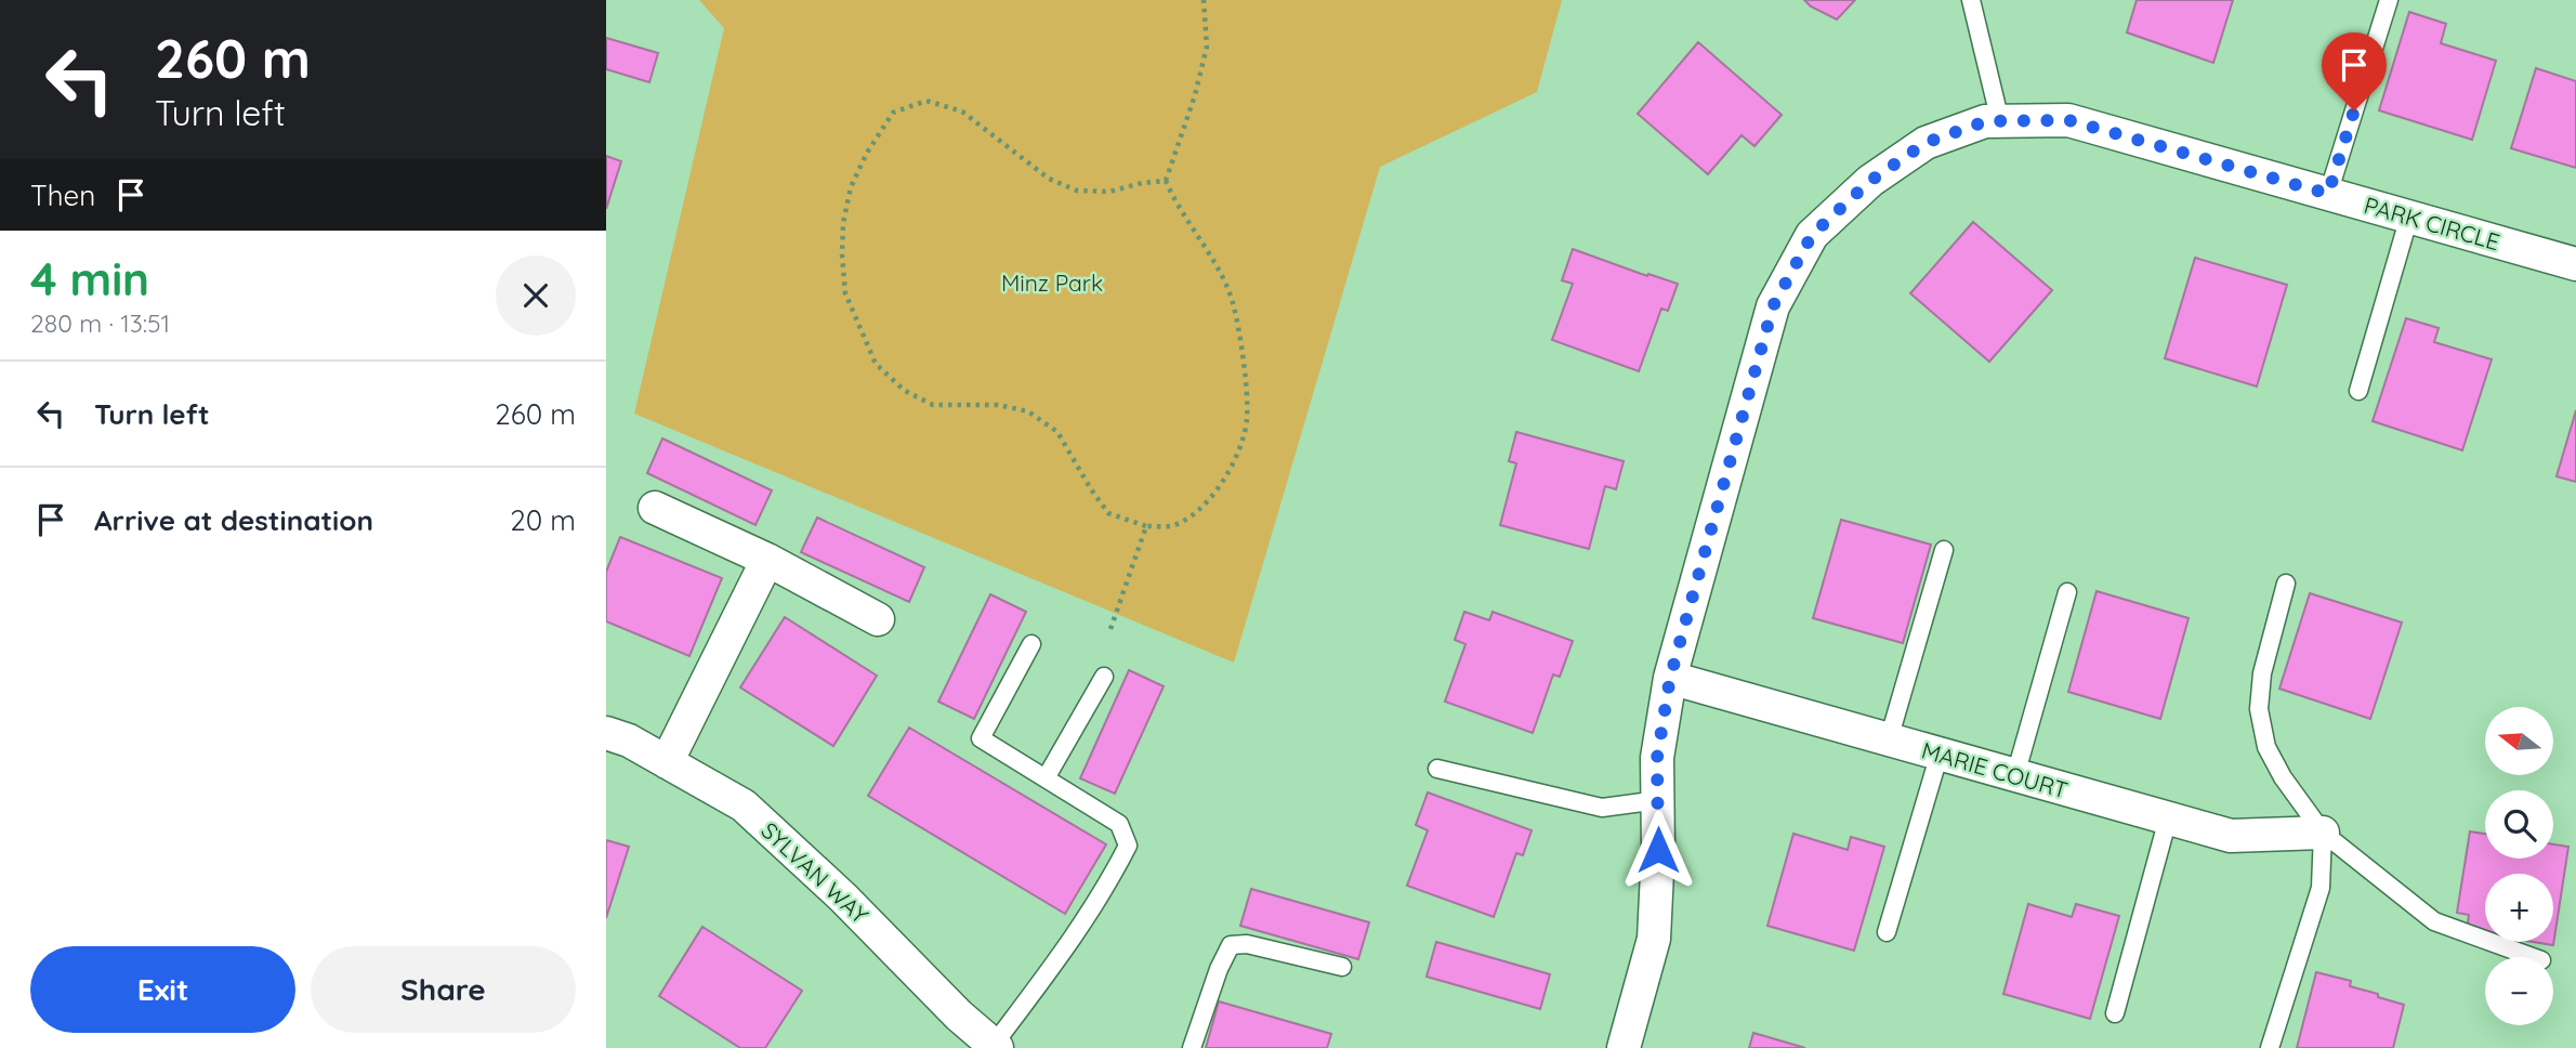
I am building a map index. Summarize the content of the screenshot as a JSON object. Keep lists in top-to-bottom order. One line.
{"streets":{"street":["PARK CIRCLE","MARIE COURT","SYLVAN WAY"]},"crossings":[["PARK CIRCLE","MARIE COURT"]],"parks":["Minz Park"],"north":"left","page":{"turn":["260 m","Turn left"],"then":"Then","heading":["4 min","280 m · 13:51"],"list":[{"name":"Turn left","value":"260 m"},{"name":"Arrive at destination","value":"20 m"}],"map_buttons":["+","−"],"buttons":["Exit","Share"]}}
